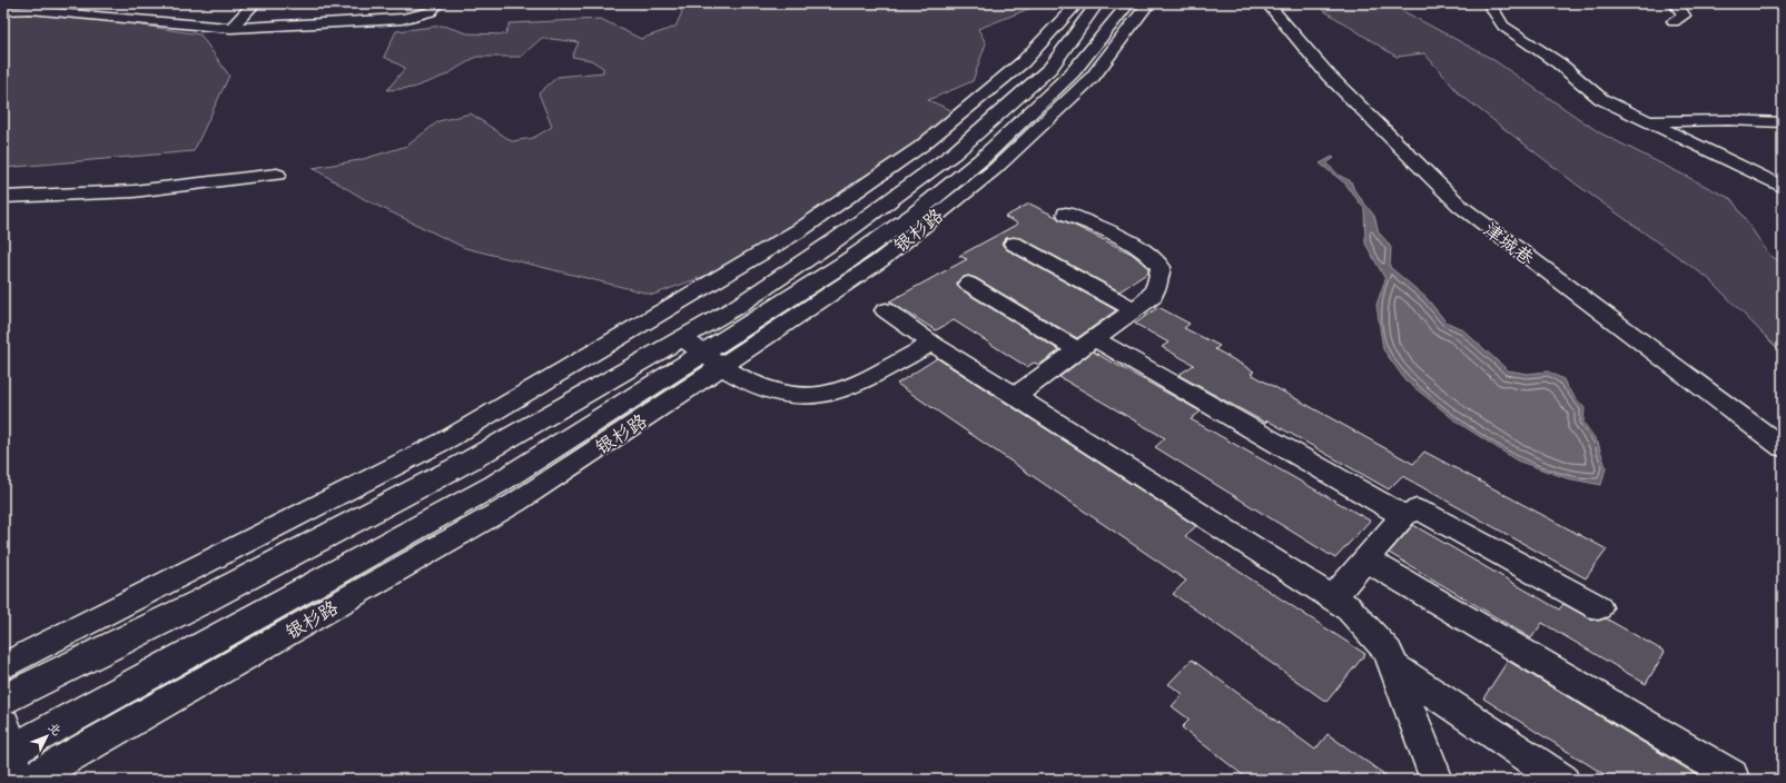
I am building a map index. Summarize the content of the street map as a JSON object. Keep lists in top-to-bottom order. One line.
{"streets":{"main road":["银杉路"],"street":["津城巷"]},"north":"top right"}
